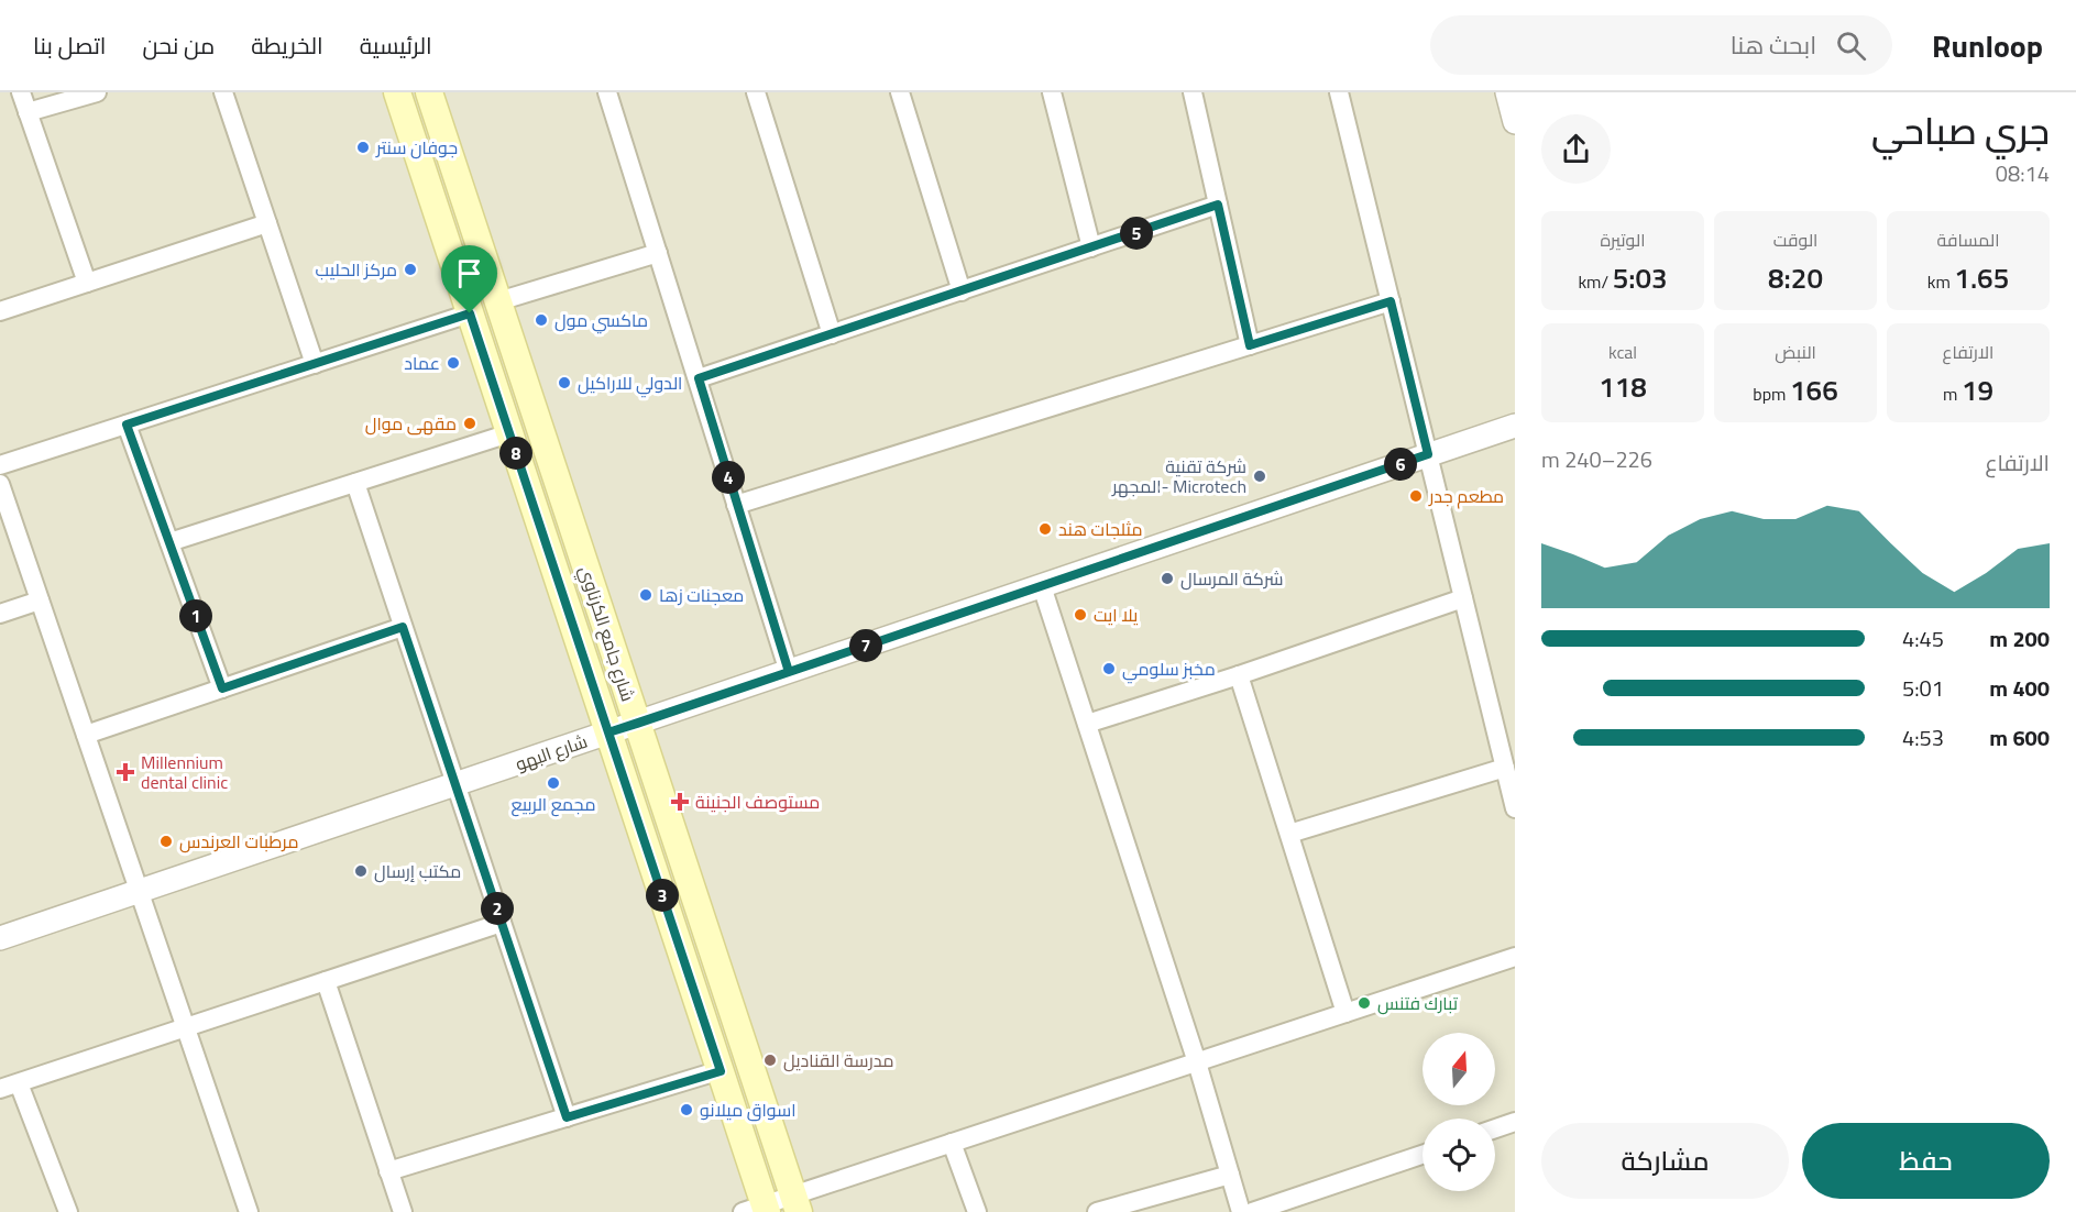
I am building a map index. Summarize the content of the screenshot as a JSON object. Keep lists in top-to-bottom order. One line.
{"streets":{"main road":["شارع جامع الكرناوي"],"street":["شارع البهو"]},"crossings":[["شارع جامع الكرناوي","شارع البهو"]],"places":{"other":["جوفان سنتر","مركز الحليب","ماكسي مول","عماد","الدولي للاراكيل","مقهى موال","شركة تقنية المجهر- Microtech","مطعم جدر","مثلجات هند","شركة المرسال","معجنات زها","يلا ايت","مخبز سلومي","مجمع الربيع","مرطبات العرندس","مكتب إرسال","تبارك فتنس","مدرسة القناديل","اسواق ميلانو"],"health":["Millennium dental clinic","مستوصف الجنينة"]},"north":"top","page":{"header":"Runloop","search":"ابحث هنا","nav":["الرئيسية","الخريطة","من نحن","اتصل بنا"],"heading":["جري صباحي","08:14"],"stats":[["المسافة","1.65 km"],["الوقت","8:20"],["الوتيرة","5:03 /km"],["الارتفاع","19 m"],["النبض","166 bpm"],["kcal","118"]],"pins":["5","8","6","4","1","7","3","2"],"chart":["الارتفاع","226–240 m"],"list":[{"name":"200 m","note":"4:45"},{"name":"400 m","note":"5:01"},{"name":"600 m","note":"4:53"}],"buttons":["حفظ","مشاركة"]}}
